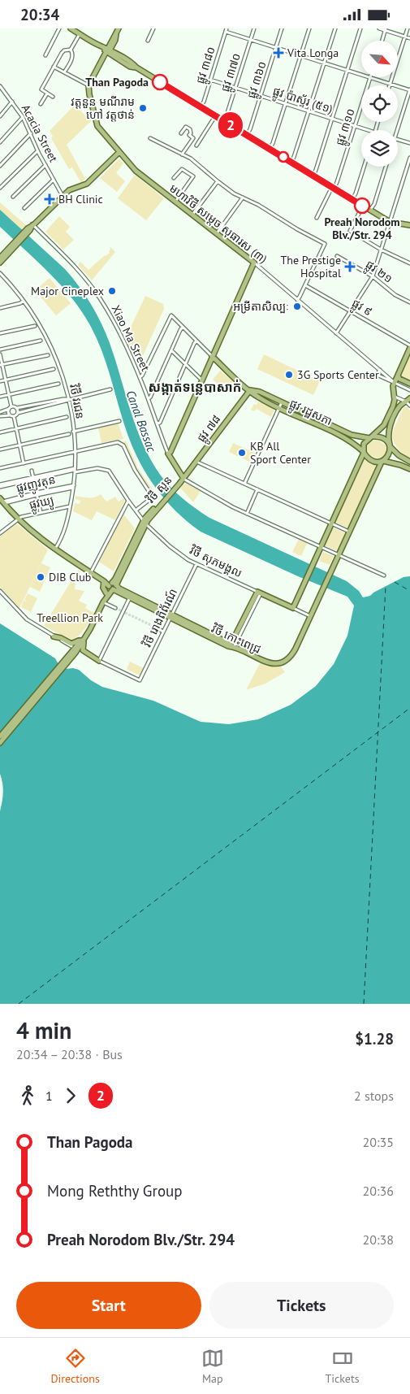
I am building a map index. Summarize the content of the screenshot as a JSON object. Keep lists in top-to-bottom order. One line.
{"streets":{"main road":["មហាវិថី សម្តេច សុធារស (៣)","Xiao Ma Street","ផ្លូវ រដ្ឋសភា","ផ្លូវ ៧៨","វិថី សួន","វិថី សុភមង្គល","វិថី កោះពេជ្រ"],"street":["ផ្លូវ ៣៨០","ផ្លូវ ៣៧០","ផ្លូវ ៣៦០","ផ្លូវ ប៉ាស្ទ័រ (៥១)","ផ្លូវ ៣១០","Acacia Street","ផ្លូវ ២១","ផ្លូវ ៩","វិថី វរជន","ផ្លូវញូវតុន","ផ្លូវឃ្យូ","វិថី រោងពិព័រណ៍"]},"crossings":[["ផ្លូវ ៣៨០","ផ្លូវ ប៉ាស្ទ័រ (៥១)"],["ផ្លូវ ៣៧០","ផ្លូវ ប៉ាស្ទ័រ (៥១)"],["ផ្លូវ ៣៦០","ផ្លូវ ប៉ាស្ទ័រ (៥១)"],["ផ្លូវ ប៉ាស្ទ័រ (៥១)","ផ្លូវ ៣១០"],["Xiao Ma Street","ផ្លូវ ៧៨"],["Xiao Ma Street","វិថី សួន"],["វិថី វរជន","ផ្លូវញូវតុន"],["វិថី វរជន","ផ្លូវឃ្យូ"],["វិថី វរជន","វិថី សុភមង្គល"],["វិថី វរជន","វិថី កោះពេជ្រ"],["ផ្លូវ រដ្ឋសភា","ផ្លូវ ៧៨"],["ផ្លូវ រដ្ឋសភា","វិថី កោះពេជ្រ"],["ផ្លូវ ៧៨","វិថី សួន"],["ផ្លូវញូវតុន","វិថី កោះពេជ្រ"],["វិថី សួន","វិថី សុភមង្គល"],["វិថី សួន","វិថី កោះពេជ្រ"],["ផ្លូវឃ្យូ","វិថី កោះពេជ្រ"],["វិថី សុភមង្គល","វិថី រោងពិព័រណ៍"],["វិថី សុភមង្គល","វិថី កោះពេជ្រ"],["វិថី រោងពិព័រណ៍","វិថី កោះពេជ្រ"]],"districts":["សង្កាត់ទន្លេបាសាក់"],"water":["Canal Bassac"],"parks":["Treellion Park"],"places":{"health":["Vita Longa","BH Clinic","The Prestige Hospital"],"other":["Than Pagoda","វត្តនួន មណីរាម ហៅ វត្តថាន់","Preah Norodom Blv./Str. 294","Major Cineplex","អម្រីតាសិល្បៈ","3G Sports Center","KB All Sport Center","DIB Club"]},"lines":["bus line 2"],"north":"bottom right","page":{"status":"20:34","on_map":"2","heading":["4 min","20:34 – 20:38 · Bus","$1.28"],"legs":["1","2","2 stops"],"list":[{"name":"Than Pagoda","value":"20:35"},{"name":"Mong Reththy Group","value":"20:36"},{"name":"Preah Norodom Blv./Str. 294","value":"20:38"}],"buttons":["Start","Tickets"],"tabs":["Directions","Map","Tickets"]}}
